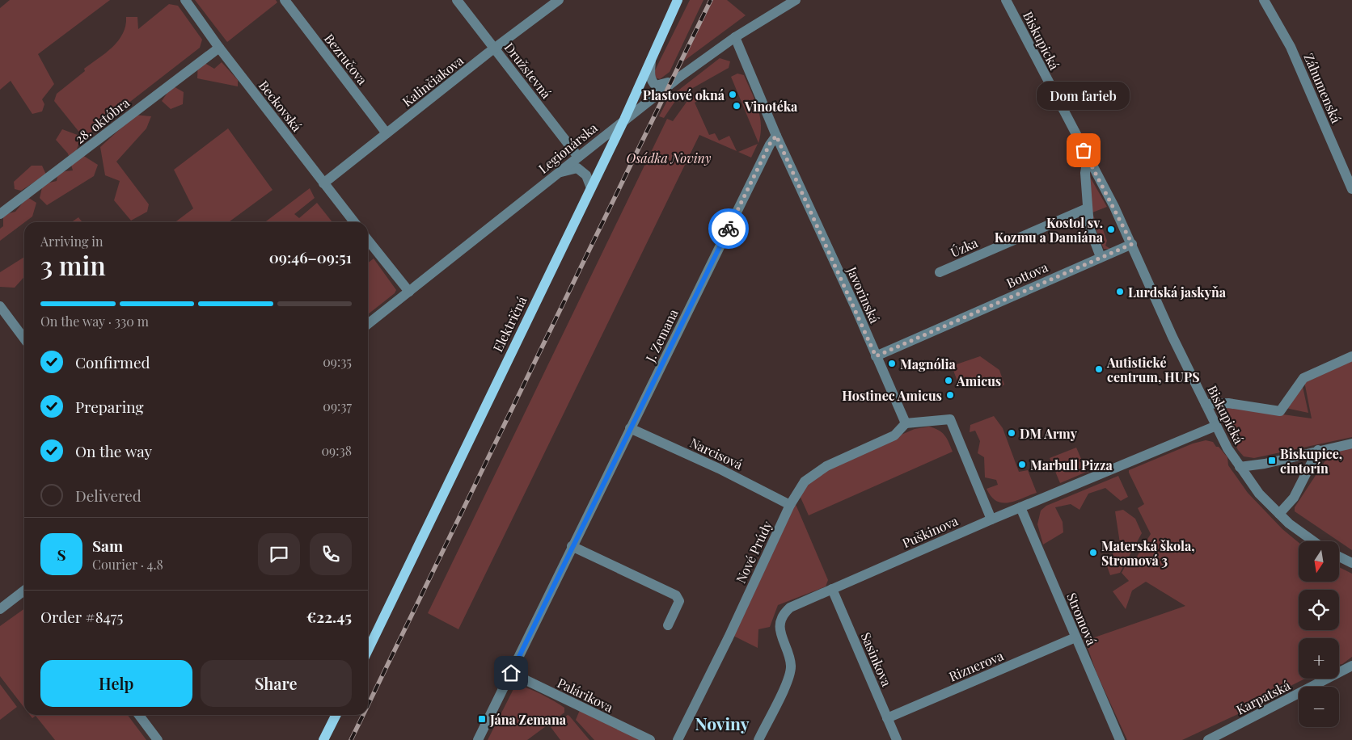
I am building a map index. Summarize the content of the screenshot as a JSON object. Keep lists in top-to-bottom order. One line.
{"streets":{"main road":["Električná"],"street":["Biskupická","Bezručova","Družstevná","Kalinčiakova","Záhumenská","Beckovská","28. októbra","Legionárska","Úzka","Bottova","Javorinská","J. Zemana","Narcisová","Puškinova","Nové Prúdy","Stromová","Sasinkova","Riznerova","Palárikova","Karpatská"]},"crossings":[["Biskupická","Puškinova"],["Bezručova","Kalinčiakova"],["Družstevná","Kalinčiakova"],["Družstevná","Legionárska"],["Kalinčiakova","Beckovská"],["Beckovská","28. októbra"],["Legionárska","Javorinská"],["Legionárska","Električná"],["Bottova","Javorinská"],["Javorinská","J. Zemana"],["Javorinská","Nové Prúdy"],["J. Zemana","Narcisová"],["J. Zemana","Palárikova"],["Narcisová","Nové Prúdy"],["Puškinova","Stromová"],["Puškinova","Sasinkova"],["Stromová","Riznerova"],["Sasinkova","Riznerova"]],"districts":["Noviny"],"parks":["Osádka Noviny"],"places":{"other":["Plastové okná","Vinotéka","Dom farieb","Kostol sv. Kozmu a Damiána","Lurdská jaskyňa","Magnólia","Autistické centrum, HUPS","Amicus","Hostinec Amicus","DM Army","Marbull Pizza","Materská škola, Stromová 3"],"transit":["Biskupice, cintorín","Jána Zemana"]},"north":"bottom","page":{"bubble":"Dom farieb","heading":["3 min","Arriving in","09:46–09:51"],"panel":["Sam","Courier · 4.8","Order #8475","€22.45"],"bar":"On the way · 330 m","list":[["Confirmed","09:35"],["Preparing","09:37"],["On the way","09:38"],"Delivered"],"round":"S","map_buttons":["+","−"],"buttons":["Help","Share"]}}
